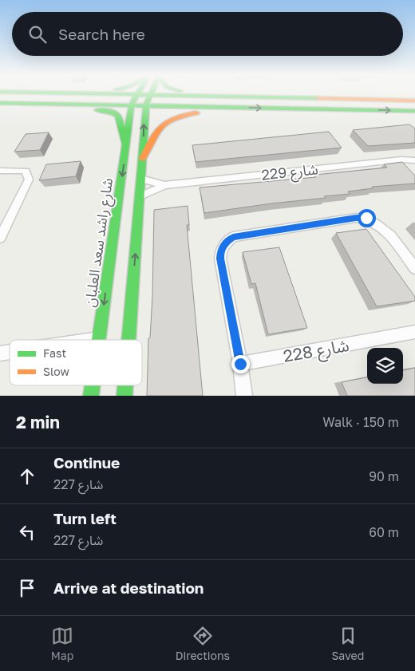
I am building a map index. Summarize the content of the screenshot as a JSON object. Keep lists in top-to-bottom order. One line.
{"streets":{"main road":["شارع راشد سعد العلبان"],"street":["شارع 229","شارع 228"]},"legend":["Fast","Slow"],"page":{"search":"Search here","heading":["2 min","Walk · 150 m"],"list":[["Continue","شارع 227","90 m"],["Turn left","شارع 227","60 m"],"Arrive at destination"],"nav":["Map","Directions","Saved"]}}
